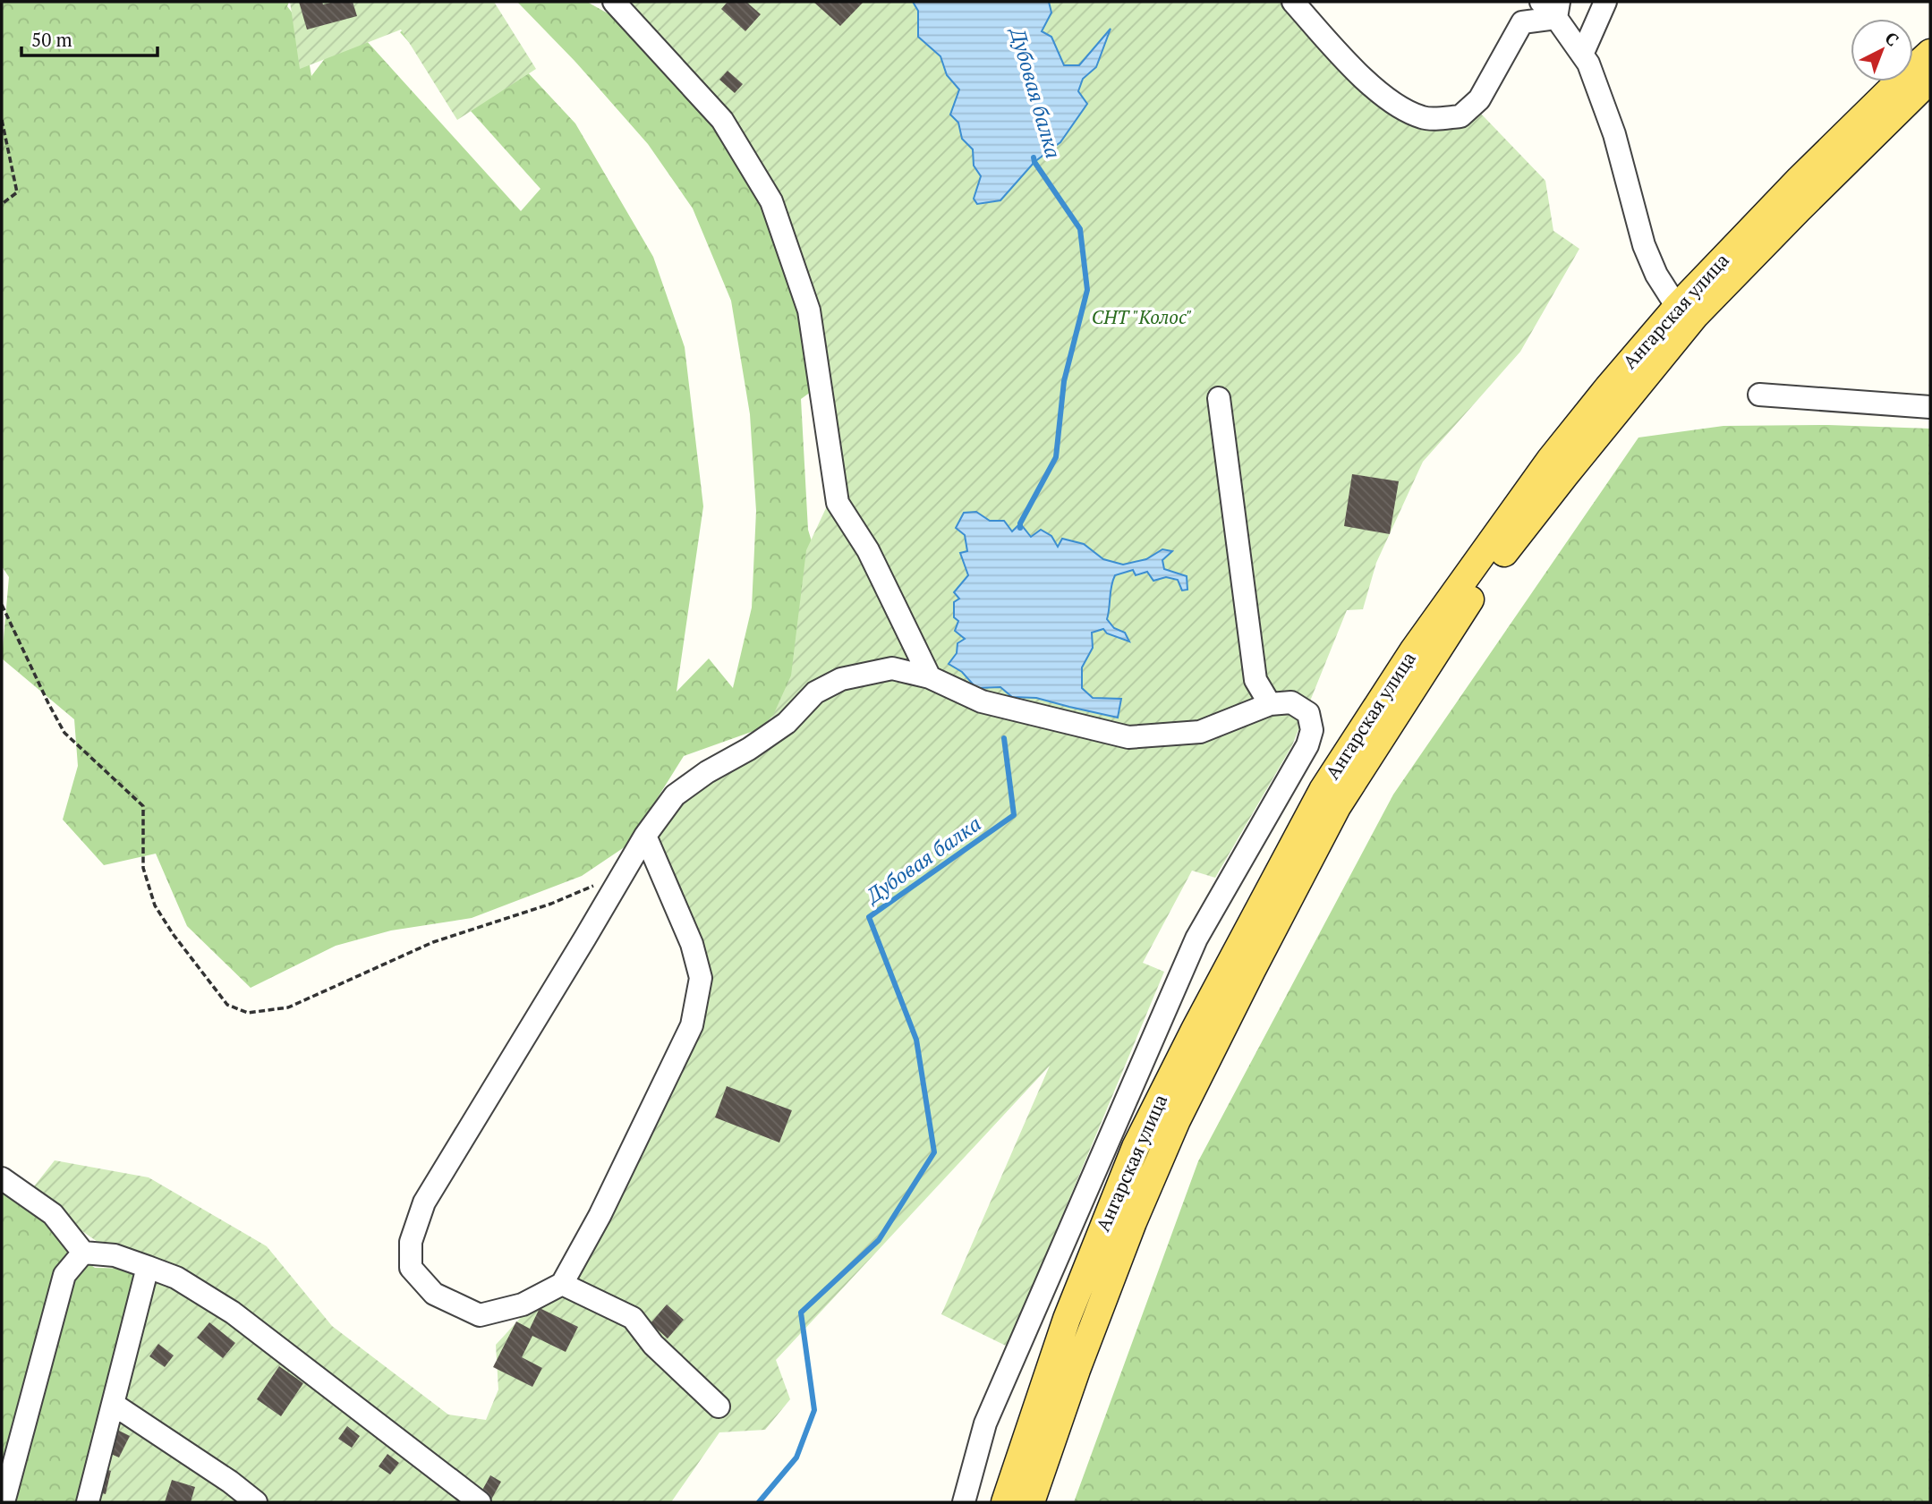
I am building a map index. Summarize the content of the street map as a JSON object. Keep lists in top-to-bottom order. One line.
{"streets":{"main road":["Ангарская улица"]},"water":["Дубовая балка"],"parks":["СНТ \"Колос\""],"scale_bar":"50 m","north":"top right"}
